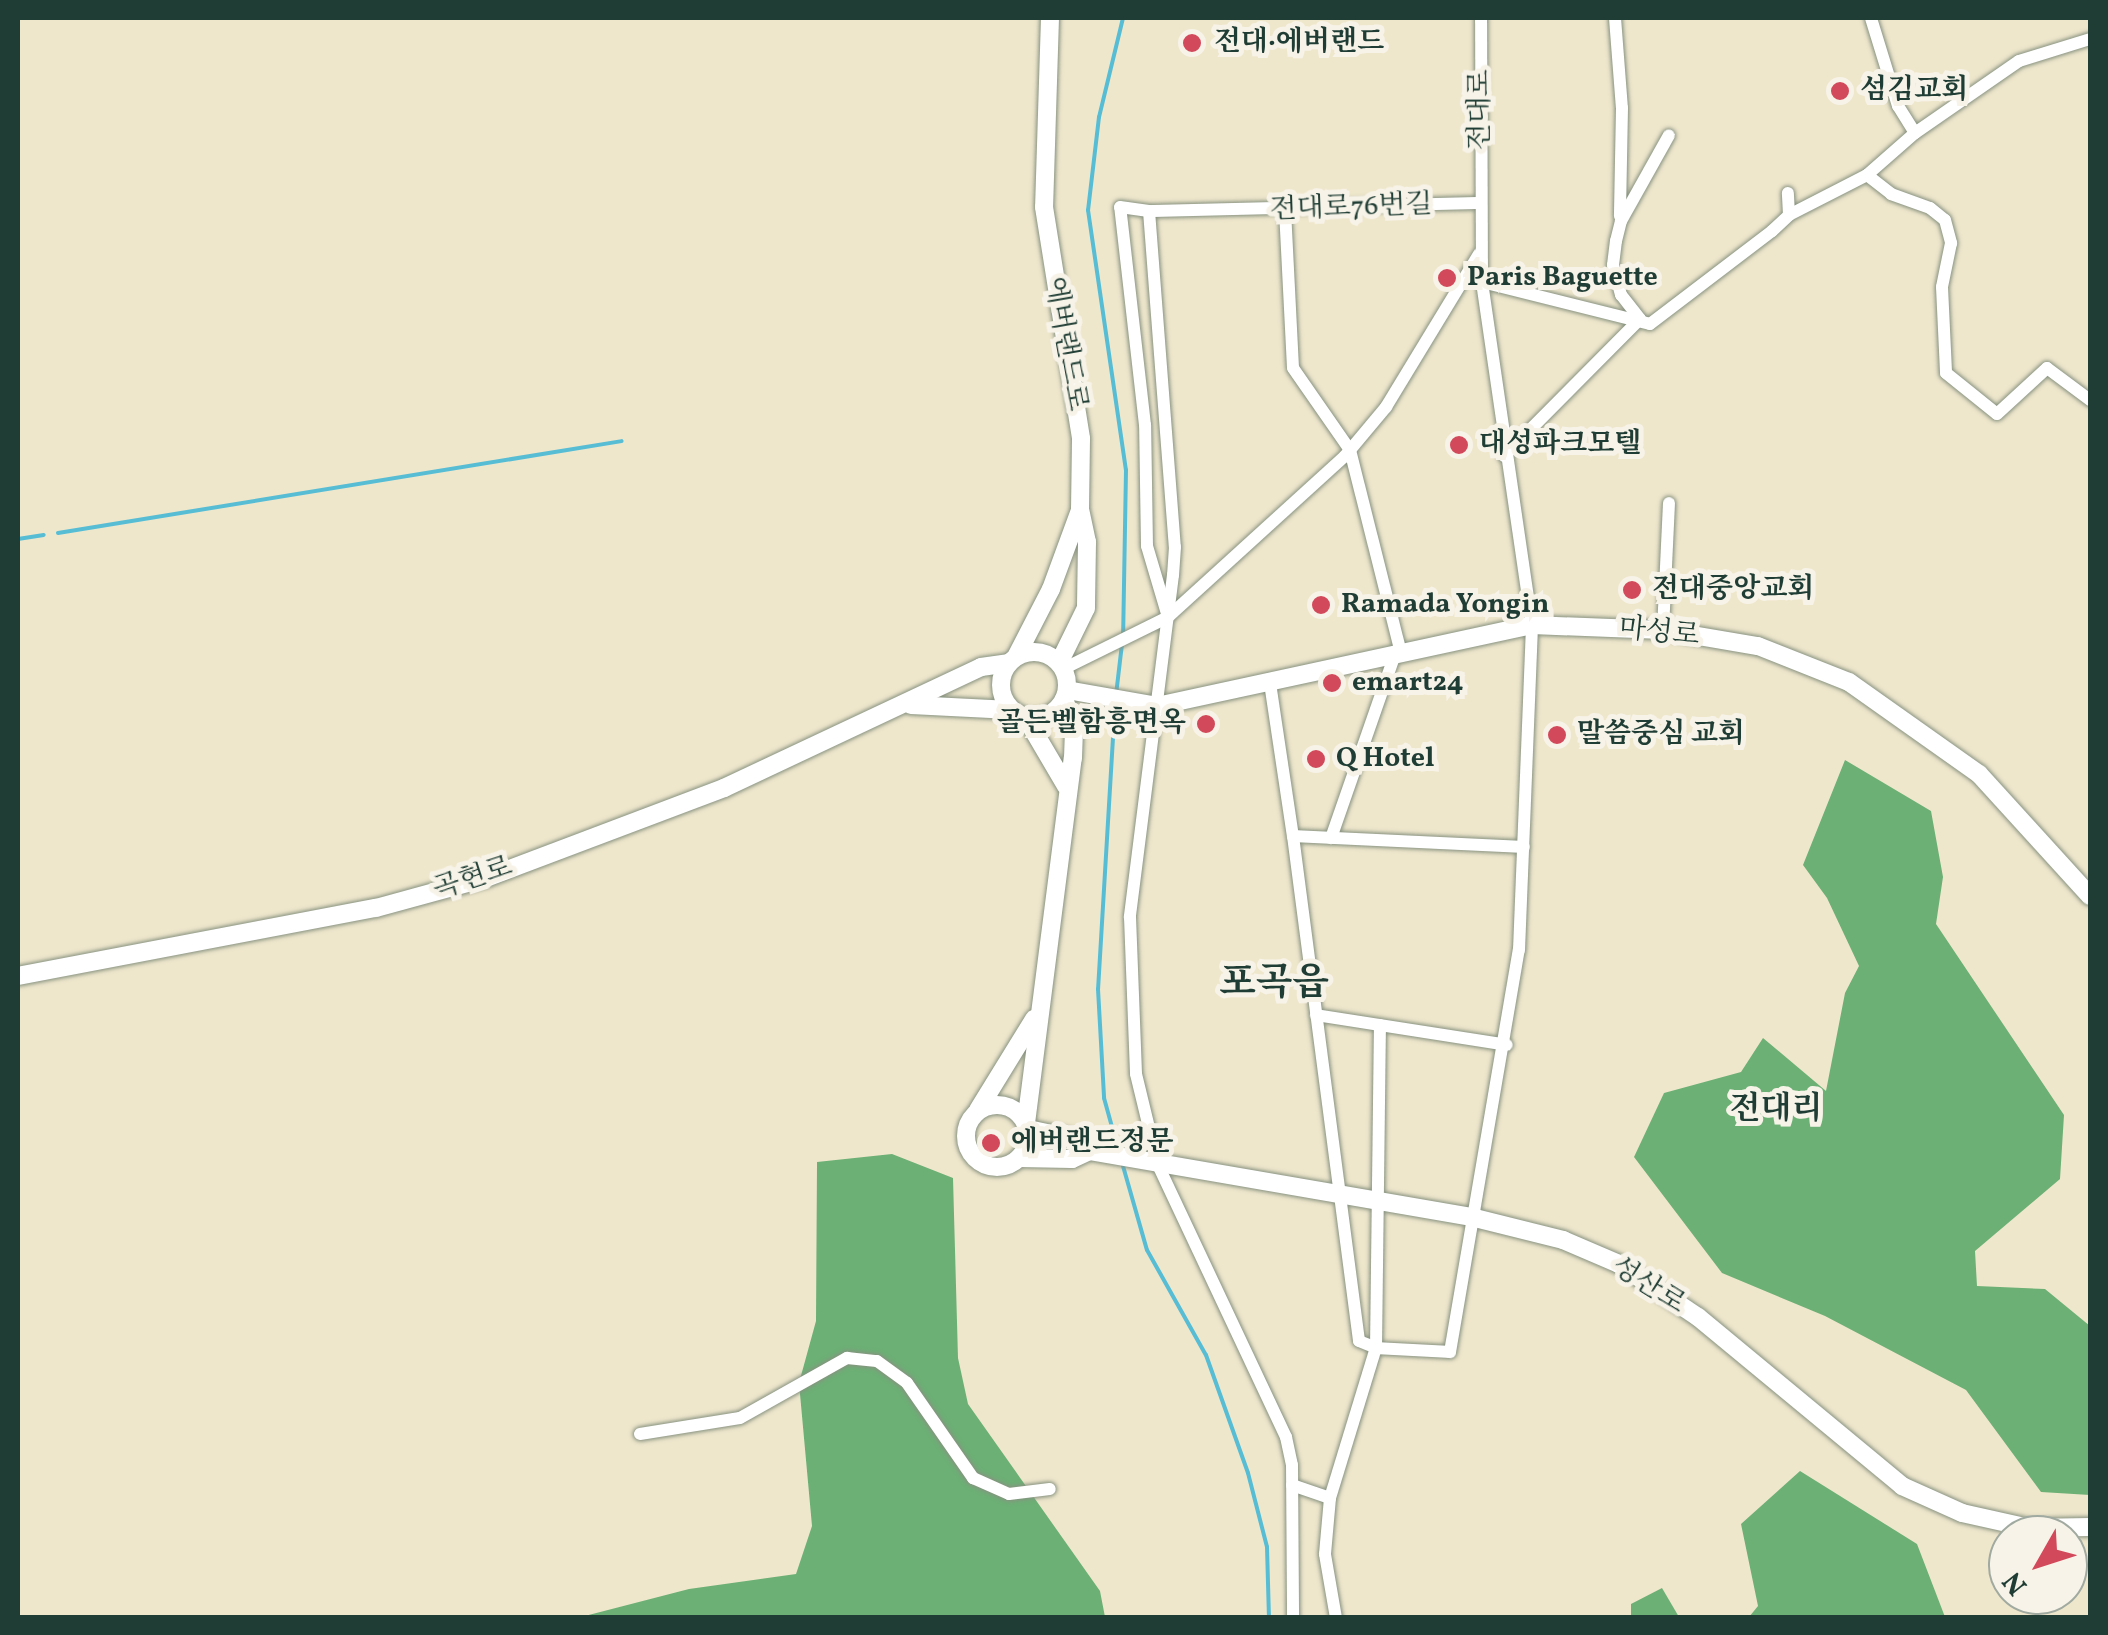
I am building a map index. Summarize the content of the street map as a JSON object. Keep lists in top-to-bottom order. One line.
{"streets":{"main road":["에버랜드로","마성로","곡현로","성산로"],"street":["전대로","전대로76번길"]},"crossings":[["전대로","전대로76번길"],["전대로","마성로"],["전대로","성산로"],["에버랜드로","마성로"],["에버랜드로","곡현로"],["마성로","곡현로"]],"districts":["포곡읍","전대리"],"places":["전대·에버랜드","섬김교회","Paris Baguette","대성파크모텔","전대중앙교회","Ramada Yongin","emart24","골든벨함흥면옥","말씀중심 교회","Q Hotel","에버랜드정문"],"north":"bottom left"}
